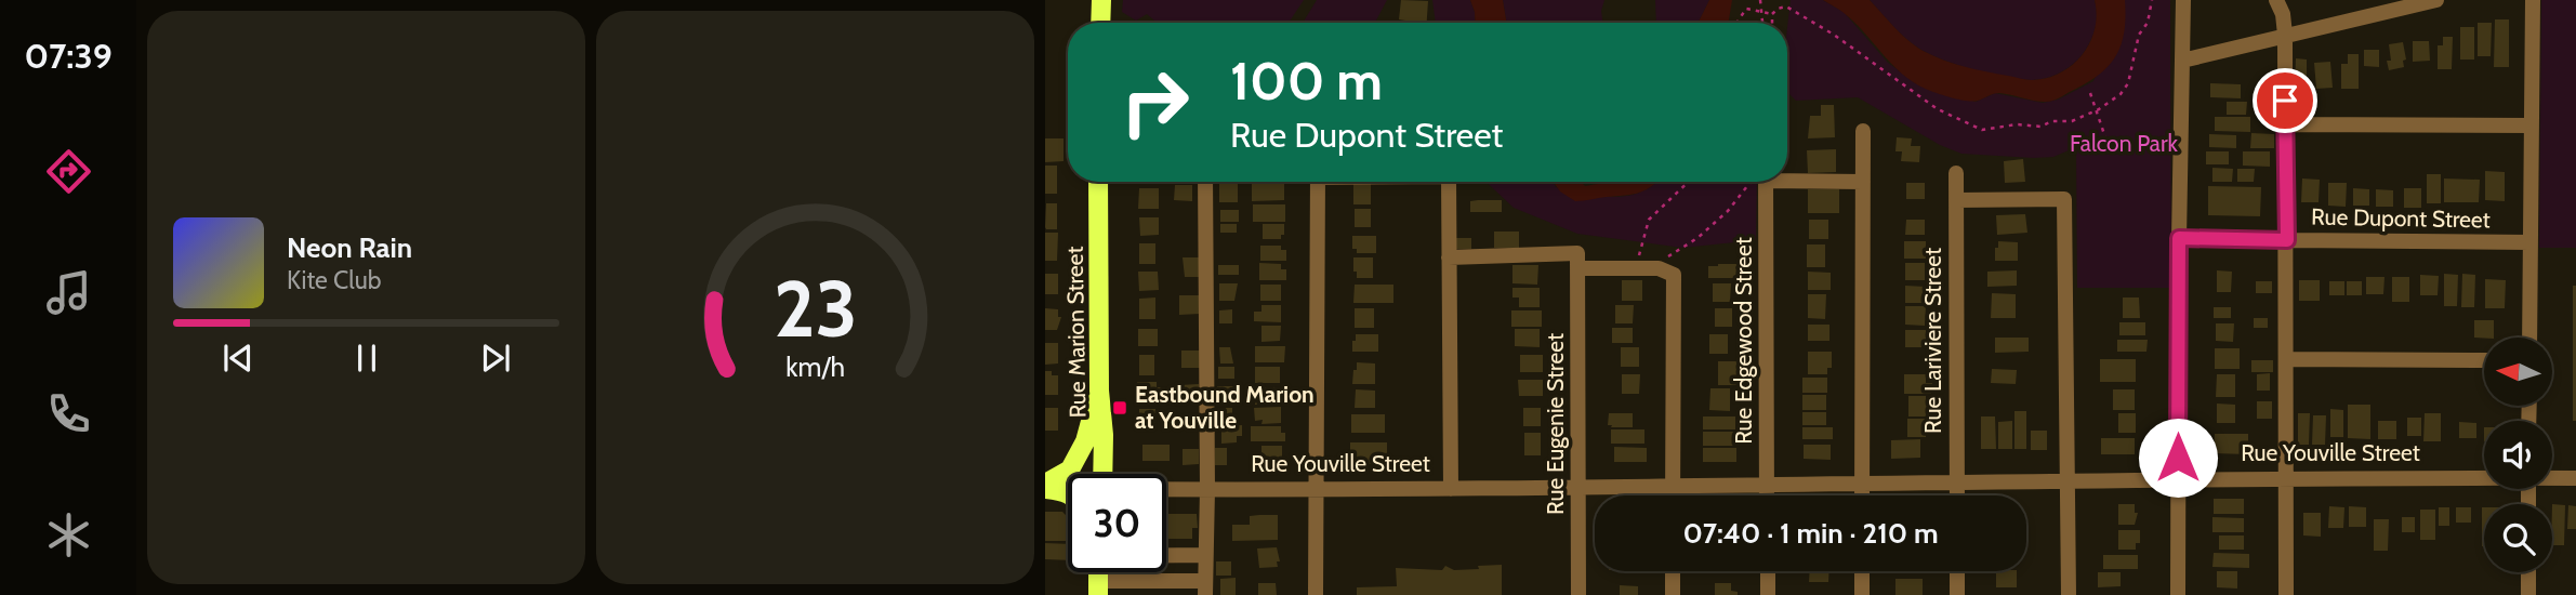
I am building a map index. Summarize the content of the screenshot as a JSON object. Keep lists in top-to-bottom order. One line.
{"streets":{"main road":["Rue Marion Street"],"street":["Rue Dupont Street","Rue Edgewood Street","Rue Lariviere Street","Rue Eugenie Street","Rue Youville Street"]},"crossings":[["Rue Edgewood Street","Rue Youville Street"],["Rue Lariviere Street","Rue Youville Street"],["Rue Eugenie Street","Rue Youville Street"]],"parks":["Falcon Park"],"places":{"transit":["Eastbound Marion at Youville"]},"north":"left","page":{"tabs":"07:39","turn":["100 m","Rue Dupont Street"],"song":["Neon Rain","Kite Club"],"limit":"30","trip":"07:40 · 1 min · 210 m","gauge":["23","km/h"]}}
